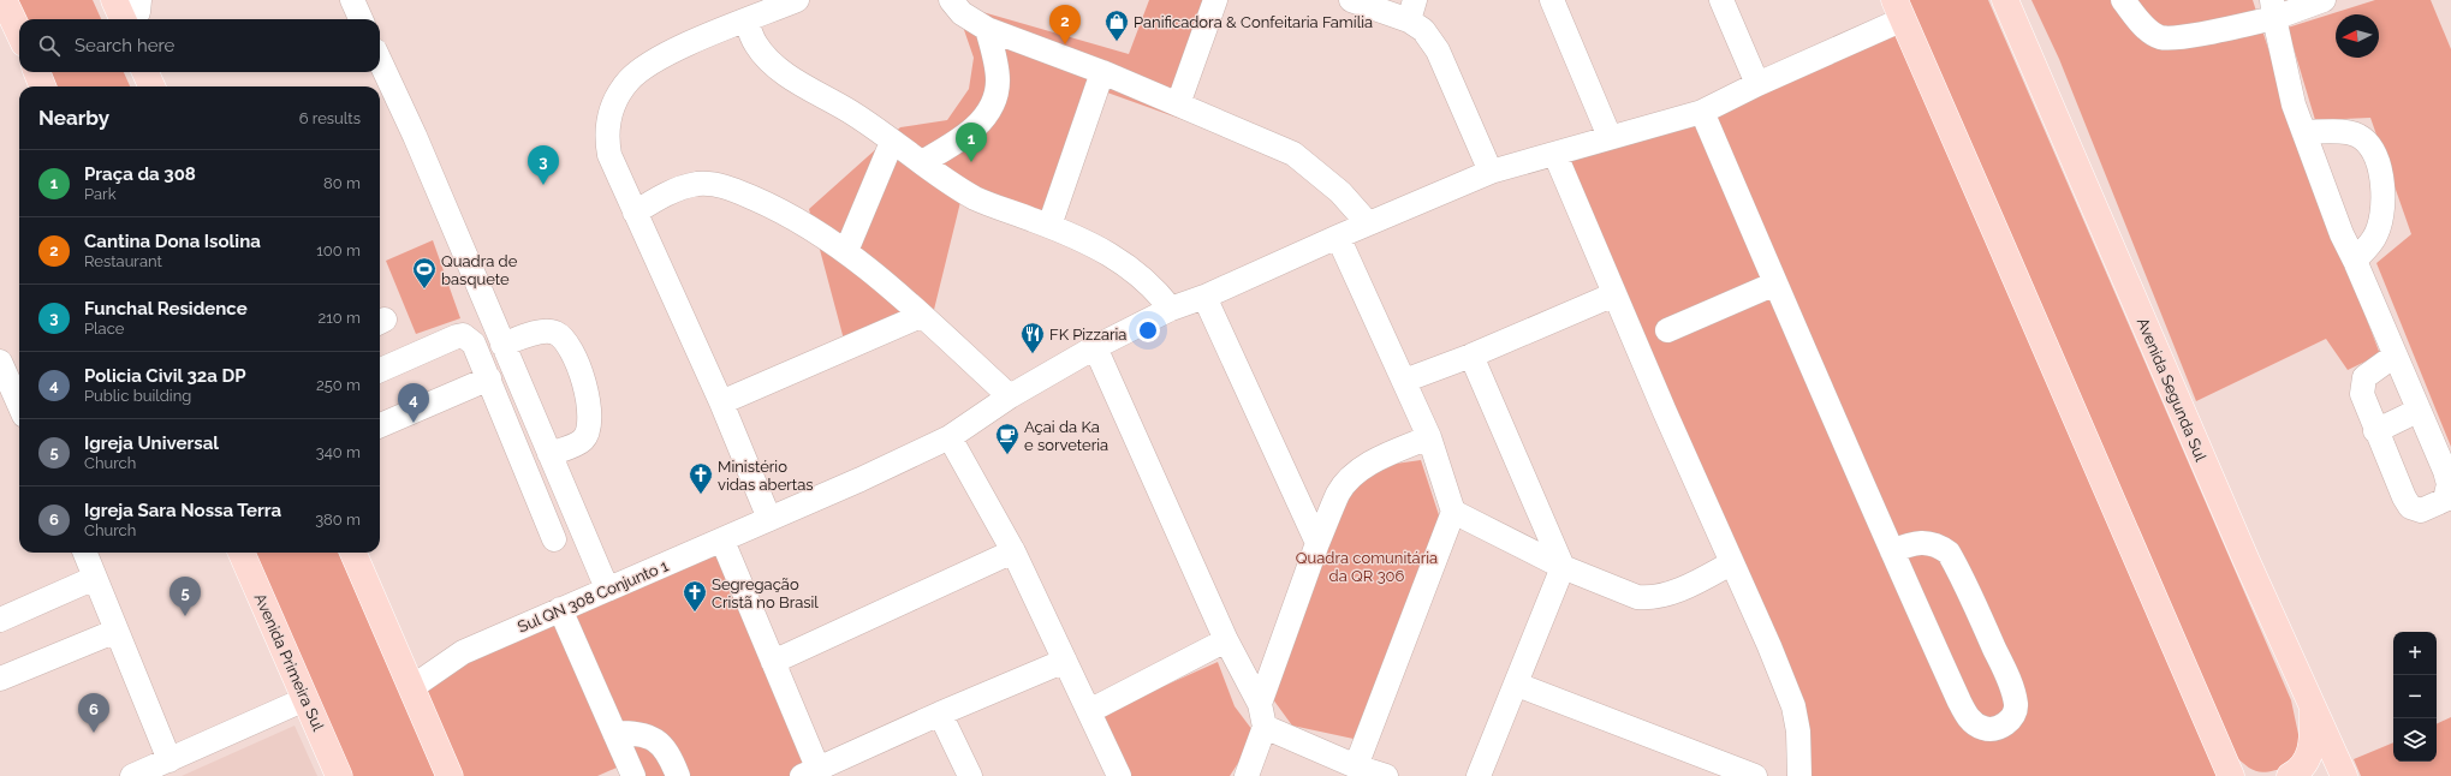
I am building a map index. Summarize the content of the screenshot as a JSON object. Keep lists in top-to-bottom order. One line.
{"streets":{"main road":["Avenida Segunda Sul","Avenida Primeira Sul"],"street":["Sul QN 308 Conjunto 1"]},"parks":["Quadra comunitária da QR 306"],"places":{"shop":["Panificadora & Confeitaria Família"],"sports":["Quadra de basquete"],"restaurant":["FK Pizzaria"],"cafe":["Açai da Ka e sorveteria"],"church":["Ministério vidas abertas","Segregação Cristã no Brasil"]},"north":"left","page":{"pins":["2","1","3","4","5","6"],"search":"Search here","heading":["Nearby","6 results"],"list":[{"mark":"1","name":"Praça da 308","note":"Park","value":"80 m"},{"mark":"2","name":"Cantina Dona Isolina","note":"Restaurant","value":"100 m"},{"mark":"3","name":"Funchal Residence","note":"Place","value":"210 m"},{"mark":"4","name":"Policia Civil 32a DP","note":"Public building","value":"250 m"},{"mark":"5","name":"Igreja Universal","note":"Church","value":"340 m"},{"mark":"6","name":"Igreja Sara Nossa Terra","note":"Church","value":"380 m"}],"map_buttons":["+","−"]}}
